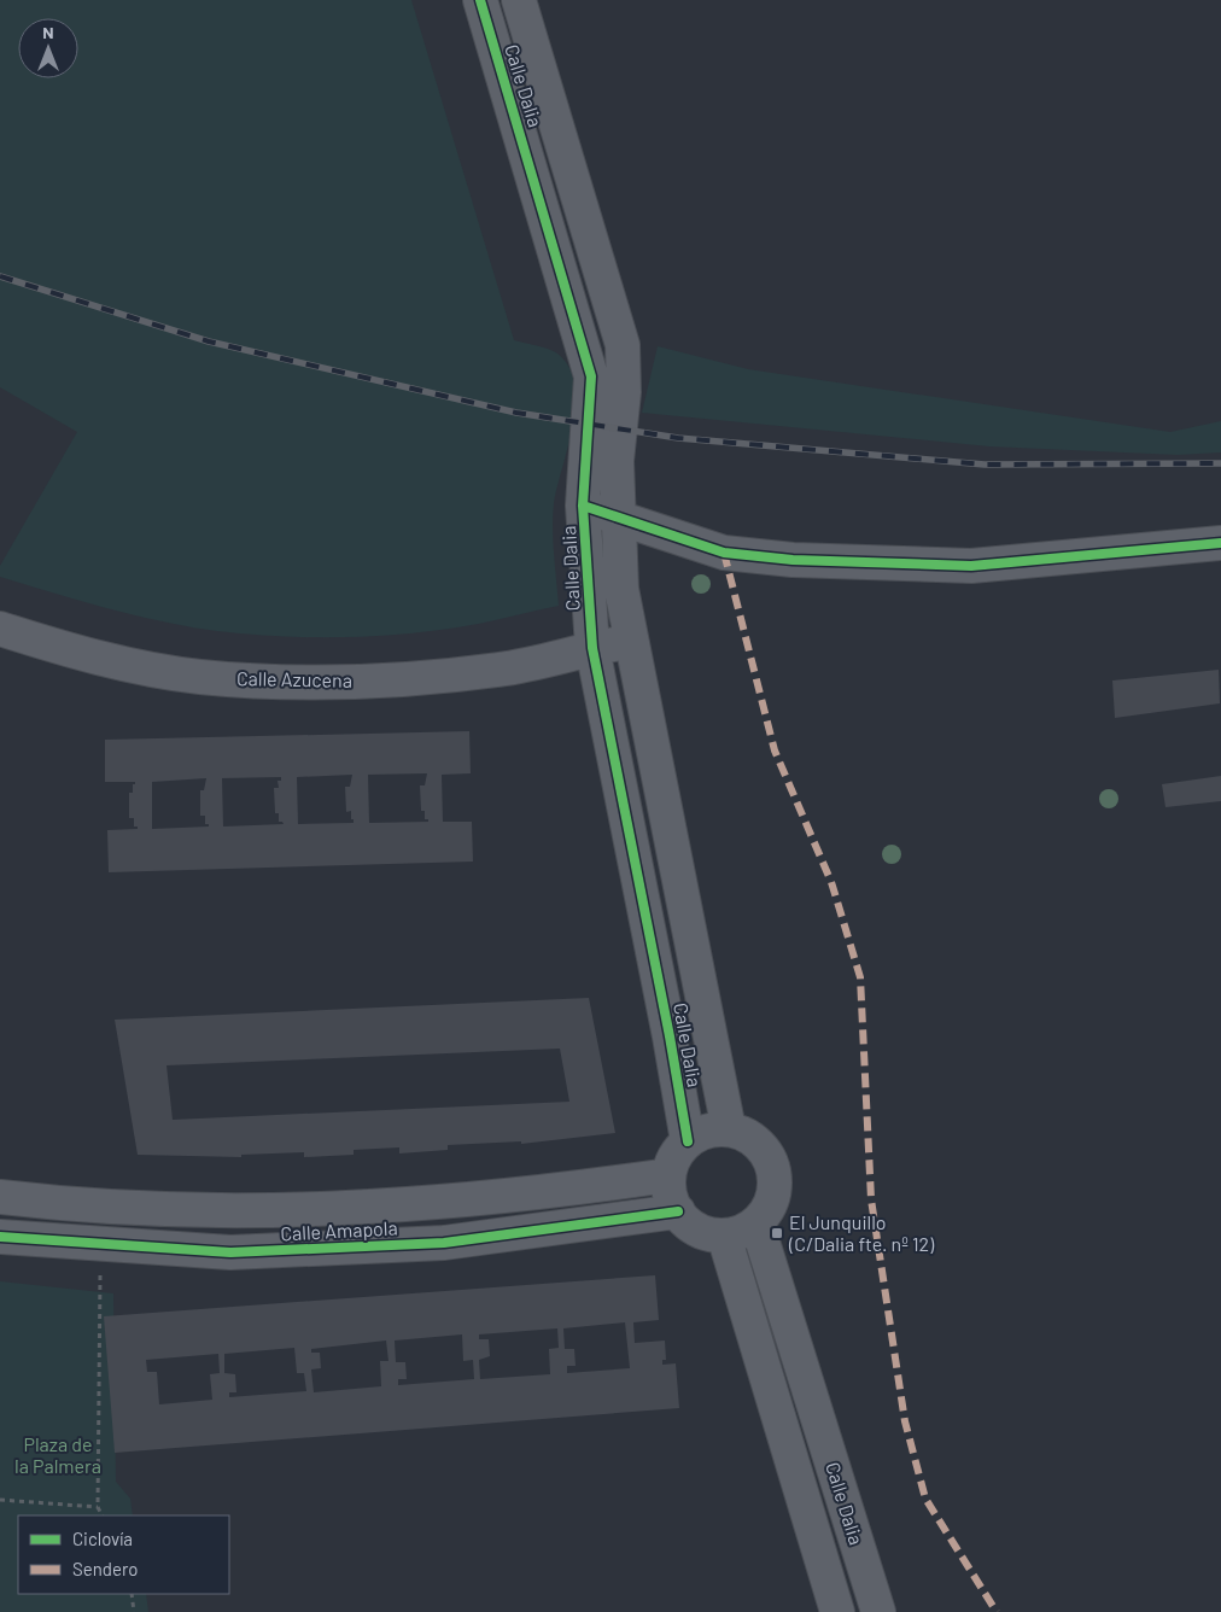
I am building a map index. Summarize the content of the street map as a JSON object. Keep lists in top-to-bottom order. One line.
{"streets":{"street":["Calle Dalia","Calle Azucena","Calle Amapola"]},"crossings":[["Calle Dalia","Calle Azucena"],["Calle Dalia","Calle Amapola"]],"parks":["Plaza de la Palmera"],"places":{"transit":["El Junquillo (C/Dalia fte. nº 12)"]},"legend":["Ciclovía","Sendero"],"north":"top"}
